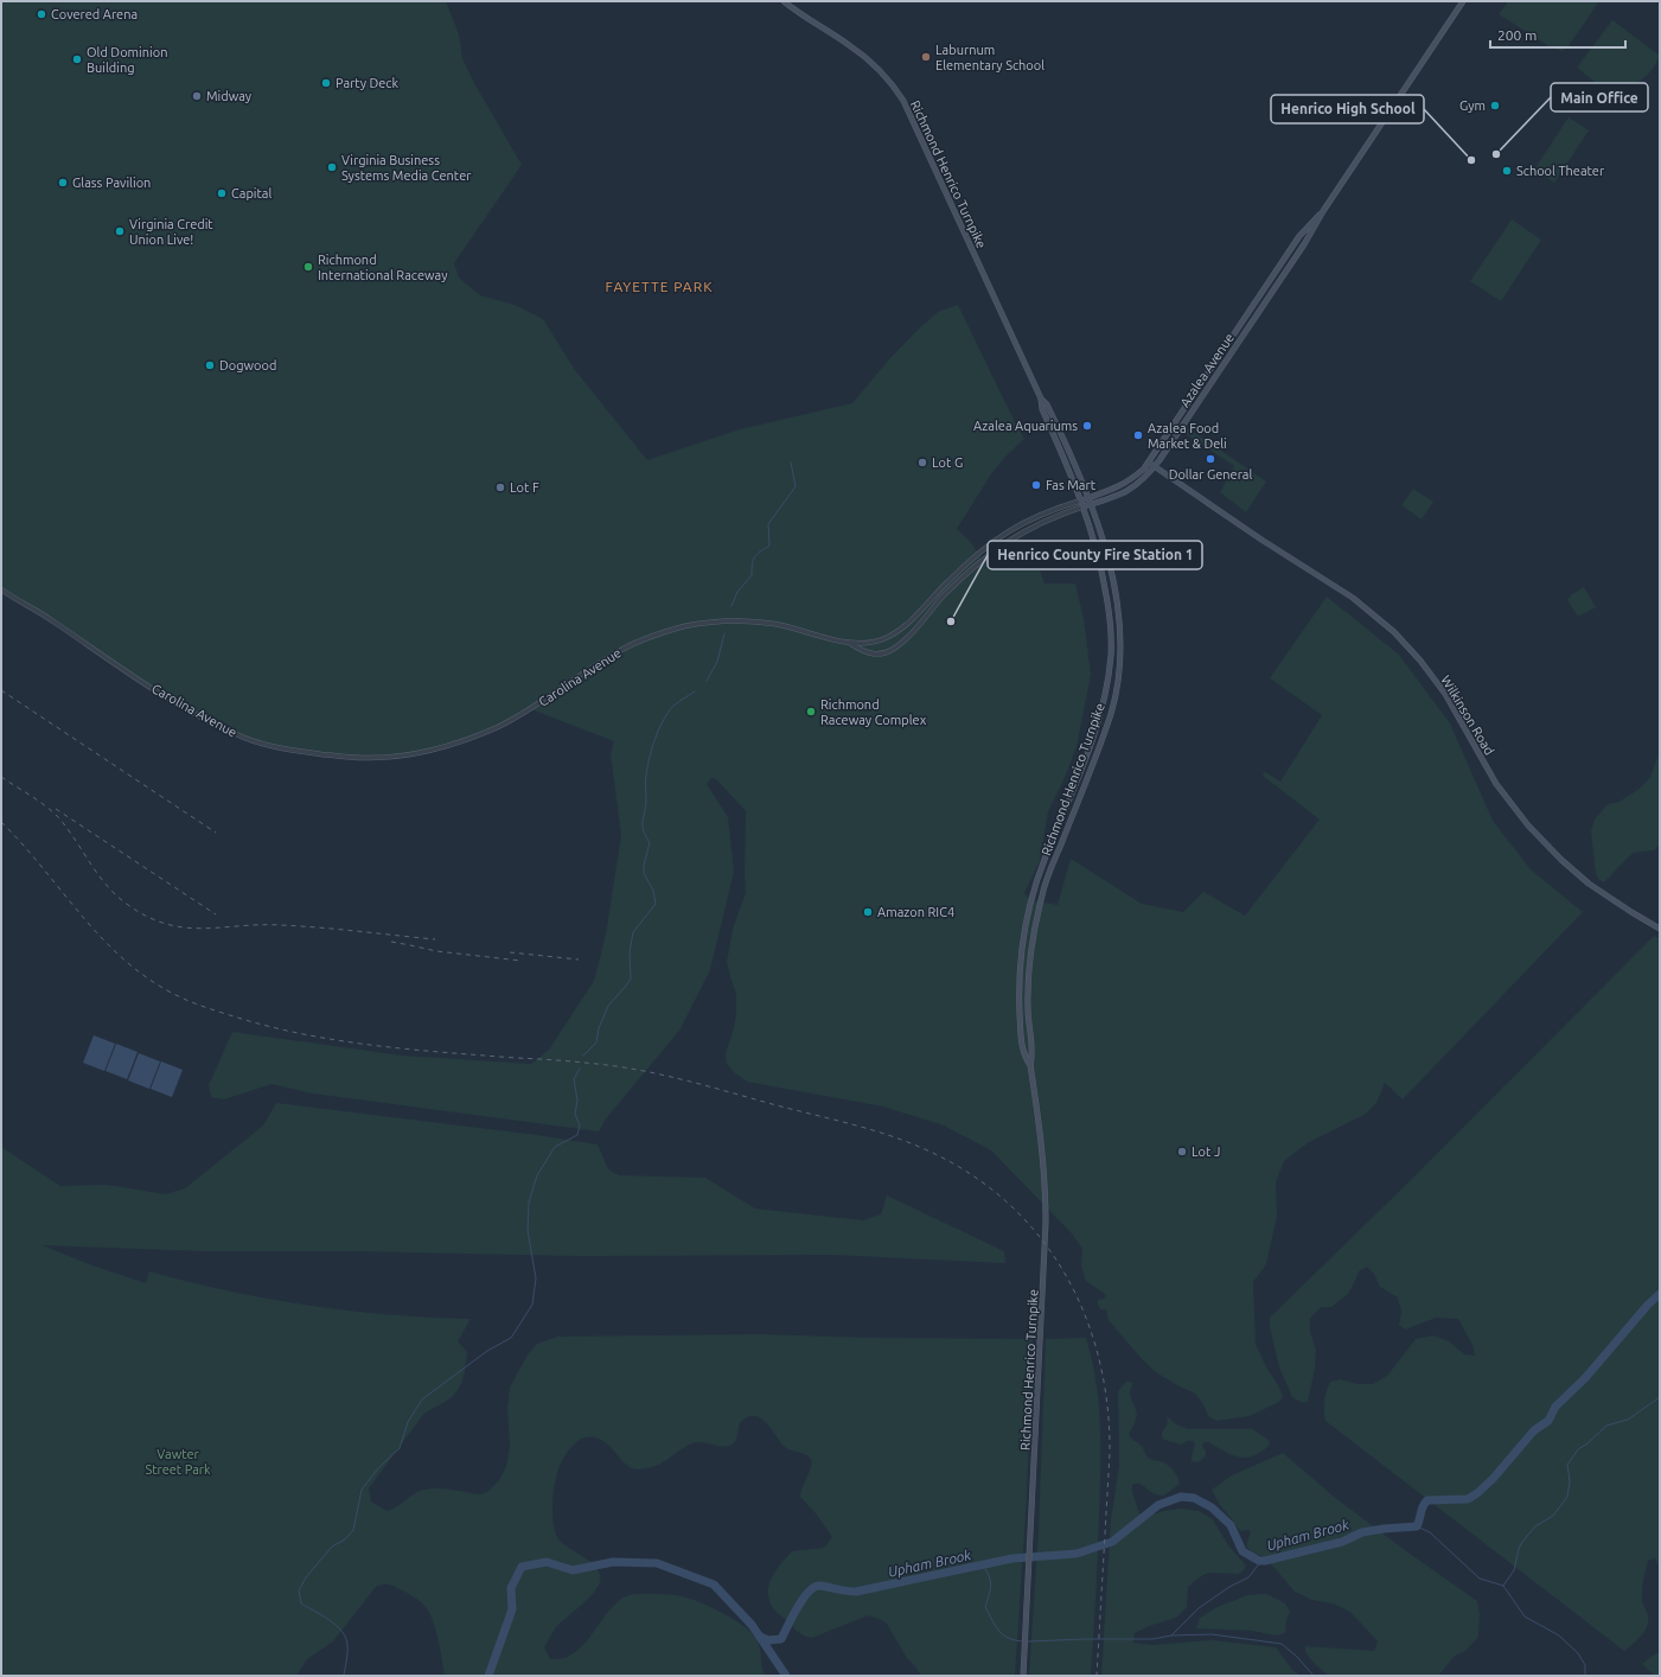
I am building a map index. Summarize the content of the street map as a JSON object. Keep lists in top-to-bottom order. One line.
{"streets":{"main road":["Richmond Henrico Turnpike","Azalea Avenue","Wilkinson Road"],"street":["Carolina Avenue"]},"crossings":[["Richmond Henrico Turnpike","Azalea Avenue"],["Azalea Avenue","Carolina Avenue"],["Azalea Avenue","Wilkinson Road"]],"districts":["FAYETTE PARK"],"water":["Upham Brook"],"parks":["Vawter Street Park"],"places":["Covered Arena","Laburnum Elementary School","Old Dominion Building","Party Deck","Midway","Gym","Main Office","Henrico High School","Virginia Business Systems Media Center","School Theater","Glass Pavilion","Capital","Virginia Credit Union Live!","Richmond International Raceway","Dogwood","Azalea Aquariums","Azalea Food Market & Deli","Dollar General","Lot G","Fas Mart","Lot F","Henrico County Fire Station 1","Richmond Raceway Complex","Amazon RIC4","Lot J"],"scale_bar":"200 m"}
